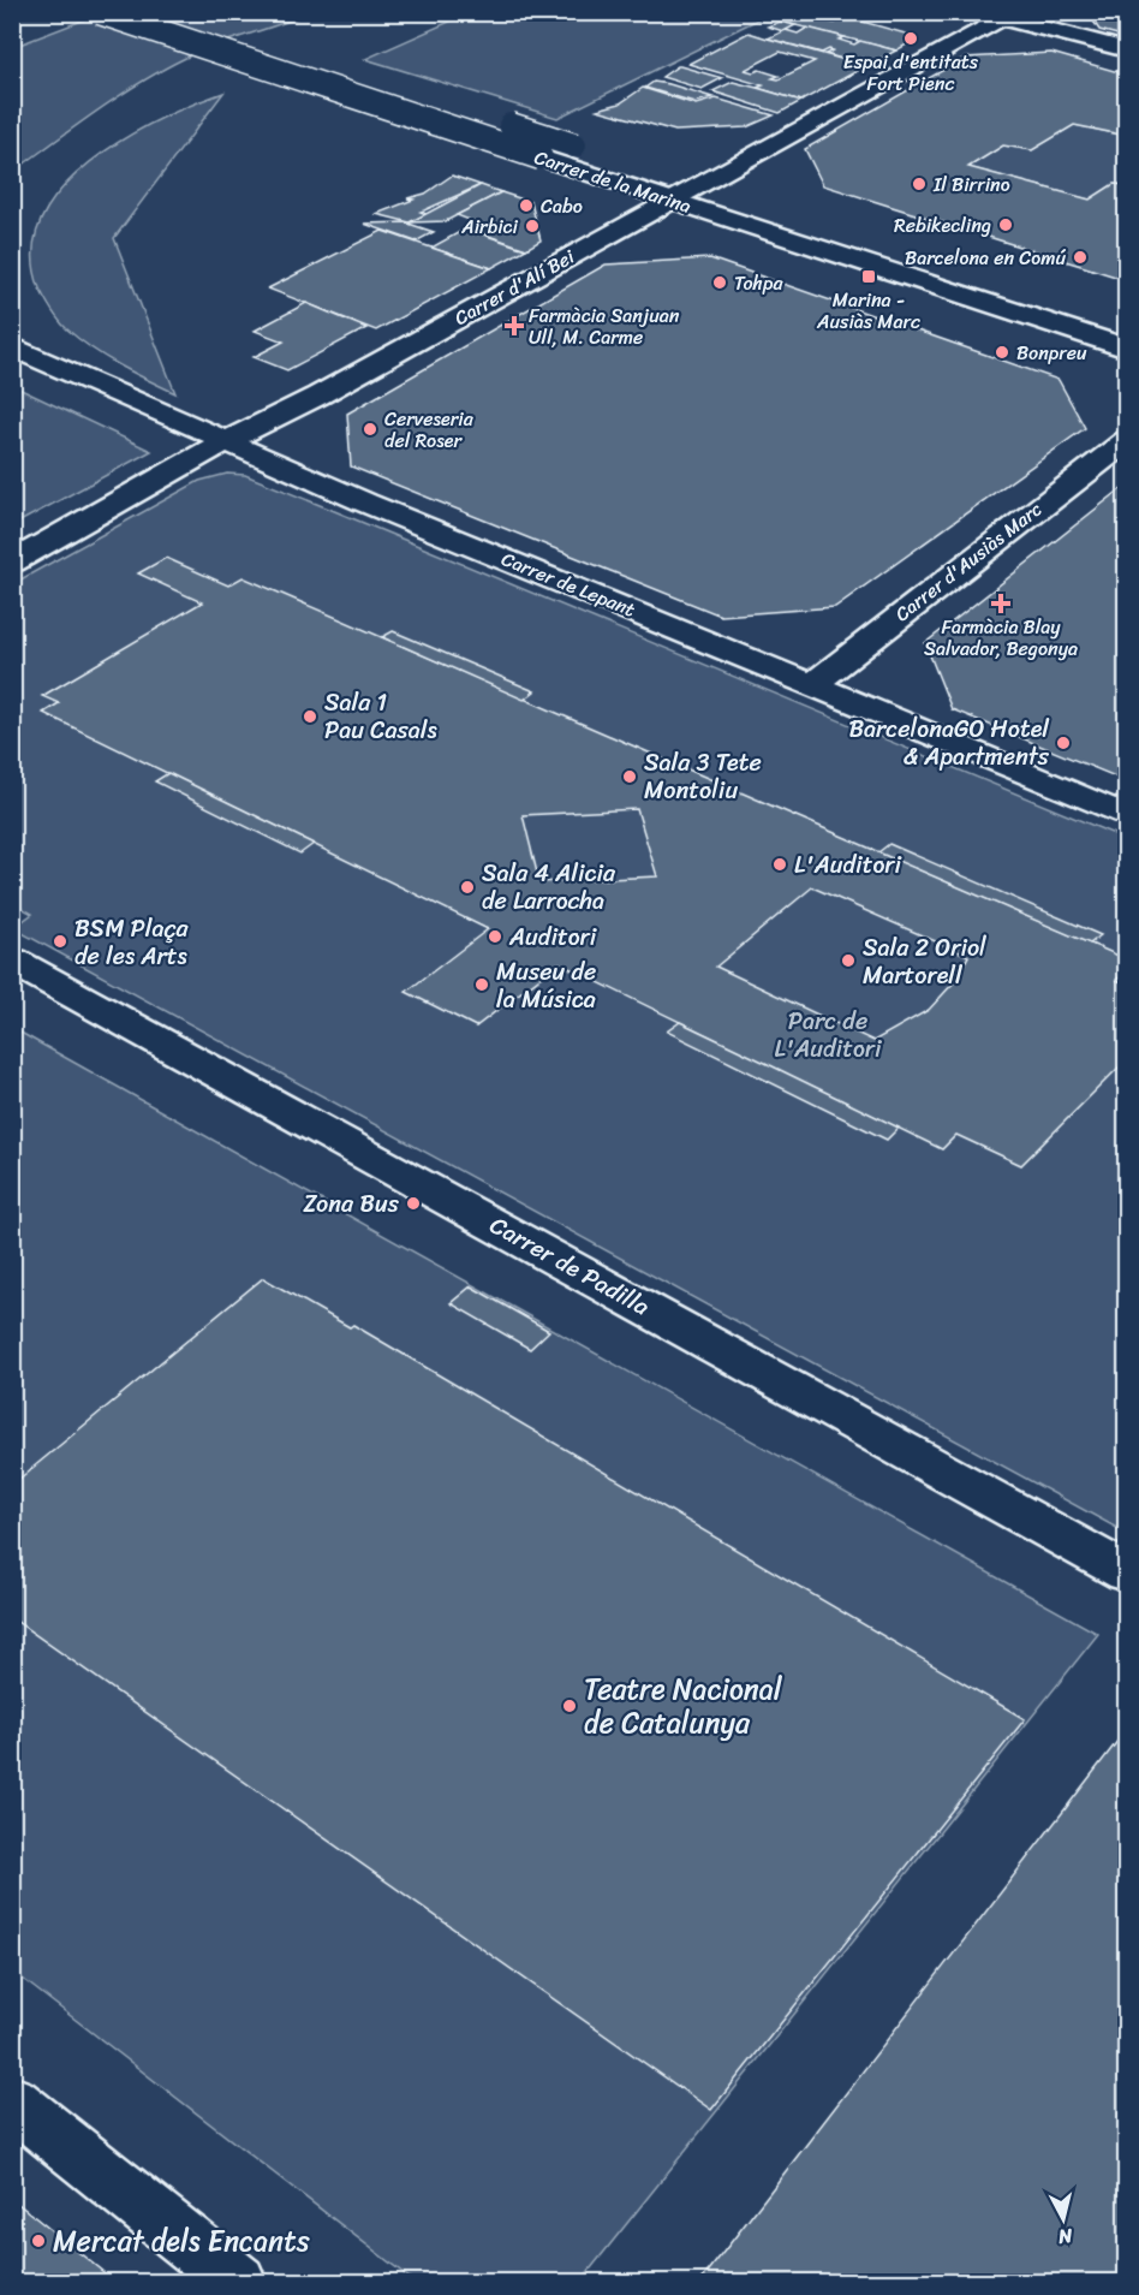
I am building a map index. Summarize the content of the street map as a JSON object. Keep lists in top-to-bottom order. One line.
{"streets":{"street":["Carrer de la Marina","Carrer d'Alí Bei","Carrer d'Ausiàs Marc","Carrer de Lepant","Carrer de Padilla"]},"crossings":[["Carrer de la Marina","Carrer d'Alí Bei"],["Carrer d'Alí Bei","Carrer de Lepant"],["Carrer d'Ausiàs Marc","Carrer de Lepant"]],"parks":["Parc de L'Auditori"],"places":{"other":["Espai d'entitats Fort Pienc","Il Birrino","Cabo","Rebikecling","Airbici","Barcelona en Comú","Tohpa","Bonpreu","Cerveseria del Roser","Sala 1 Pau Casals","BarcelonaGO Hotel & Apartments","Sala 3 Tete Montoliu","L'Auditori","Sala 4 Alicia de Larrocha","Auditori","BSM Plaça de les Arts","Sala 2 Oriol Martorell","Museu de la Música","Zona Bus","Teatre Nacional de Catalunya","Mercat dels Encants"],"transit":["Marina - Ausiàs Marc"],"health":["Farmàcia Sanjuan Ull, M. Carme","Farmàcia Blay Salvador, Begonya"]},"north":"bottom"}
